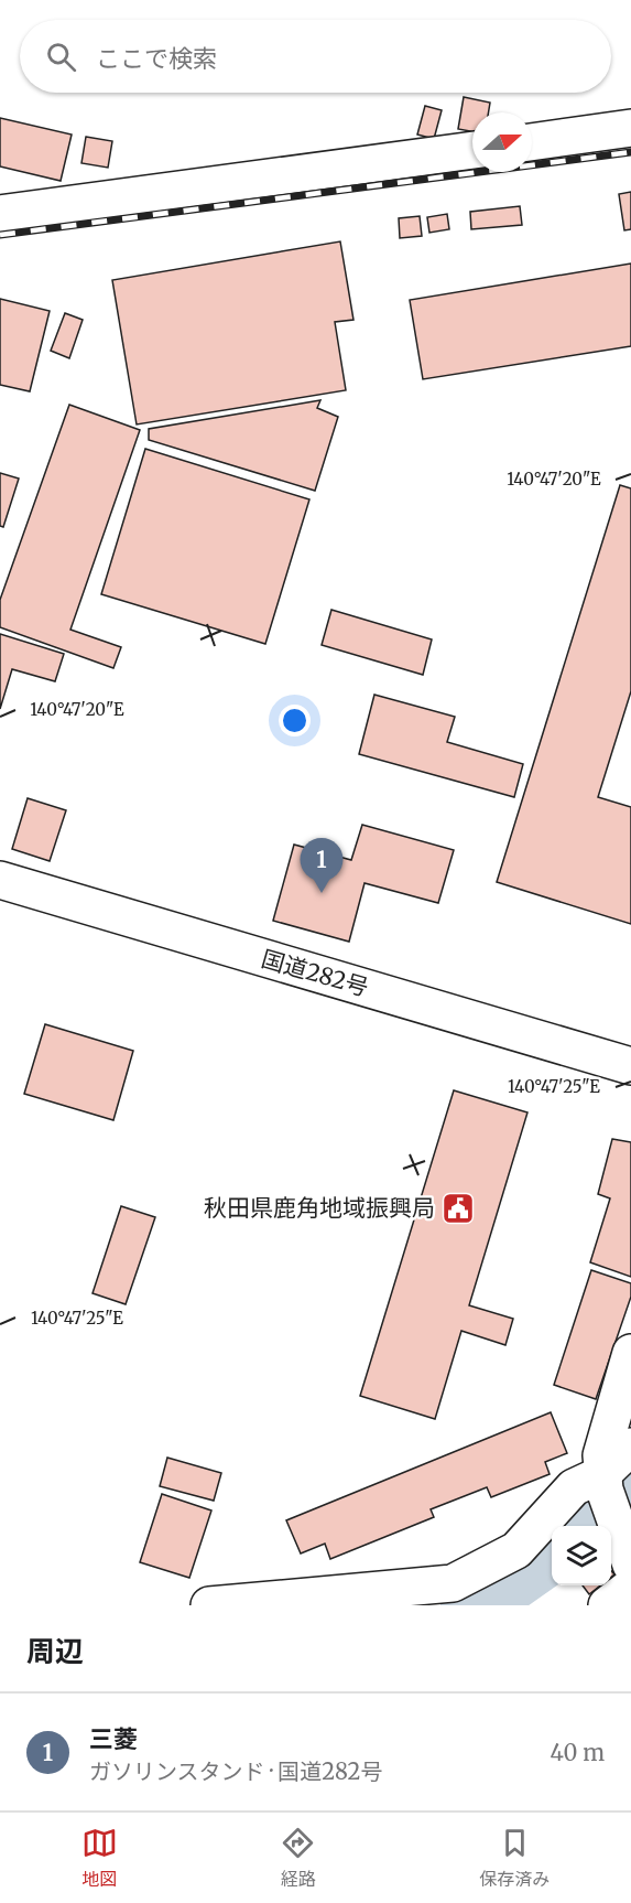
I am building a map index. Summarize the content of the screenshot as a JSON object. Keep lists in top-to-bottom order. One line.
{"streets":{"main road":["国道282号"]},"places":{"public building":["秋田県鹿角地域振興局"]},"north":"right","page":{"search":"ここで検索","pins":"1","heading":"周辺","list":[{"mark":"1","name":"三菱","note":"ガソリンスタンド · 国道282号","value":"40 m"}],"nav":["地図","経路","保存済み"]},"coordinates":["140°47'20\"E","140°47'25\"E"]}
